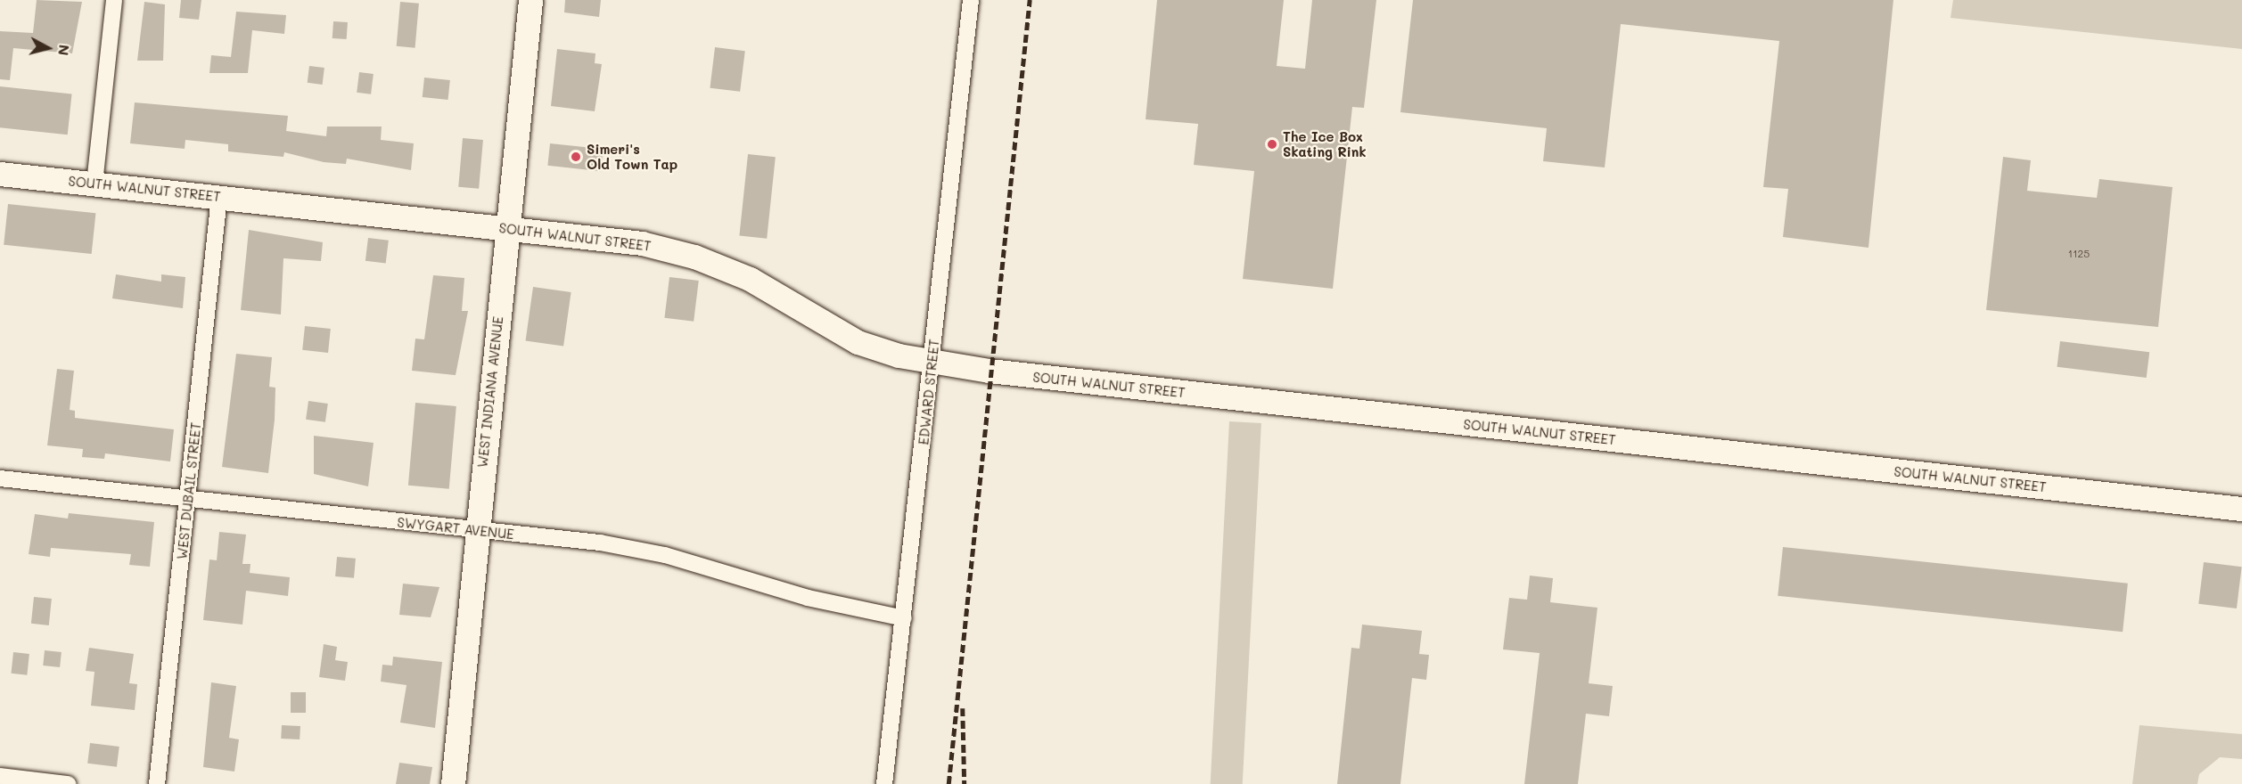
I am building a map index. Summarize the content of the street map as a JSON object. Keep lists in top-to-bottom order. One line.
{"streets":{"street":["SOUTH WALNUT STREET","WEST INDIANA AVENUE","EDWARD STREET","WEST DUBAIL STREET","SWYGART AVENUE"]},"crossings":[["SOUTH WALNUT STREET","WEST INDIANA AVENUE"],["SOUTH WALNUT STREET","EDWARD STREET"],["SOUTH WALNUT STREET","WEST DUBAIL STREET"],["WEST INDIANA AVENUE","SWYGART AVENUE"],["EDWARD STREET","SWYGART AVENUE"],["WEST DUBAIL STREET","SWYGART AVENUE"]],"places":["The Ice Box Skating Rink","Simeri's Old Town Tap"],"house_numbers":["1125"],"north":"right"}
